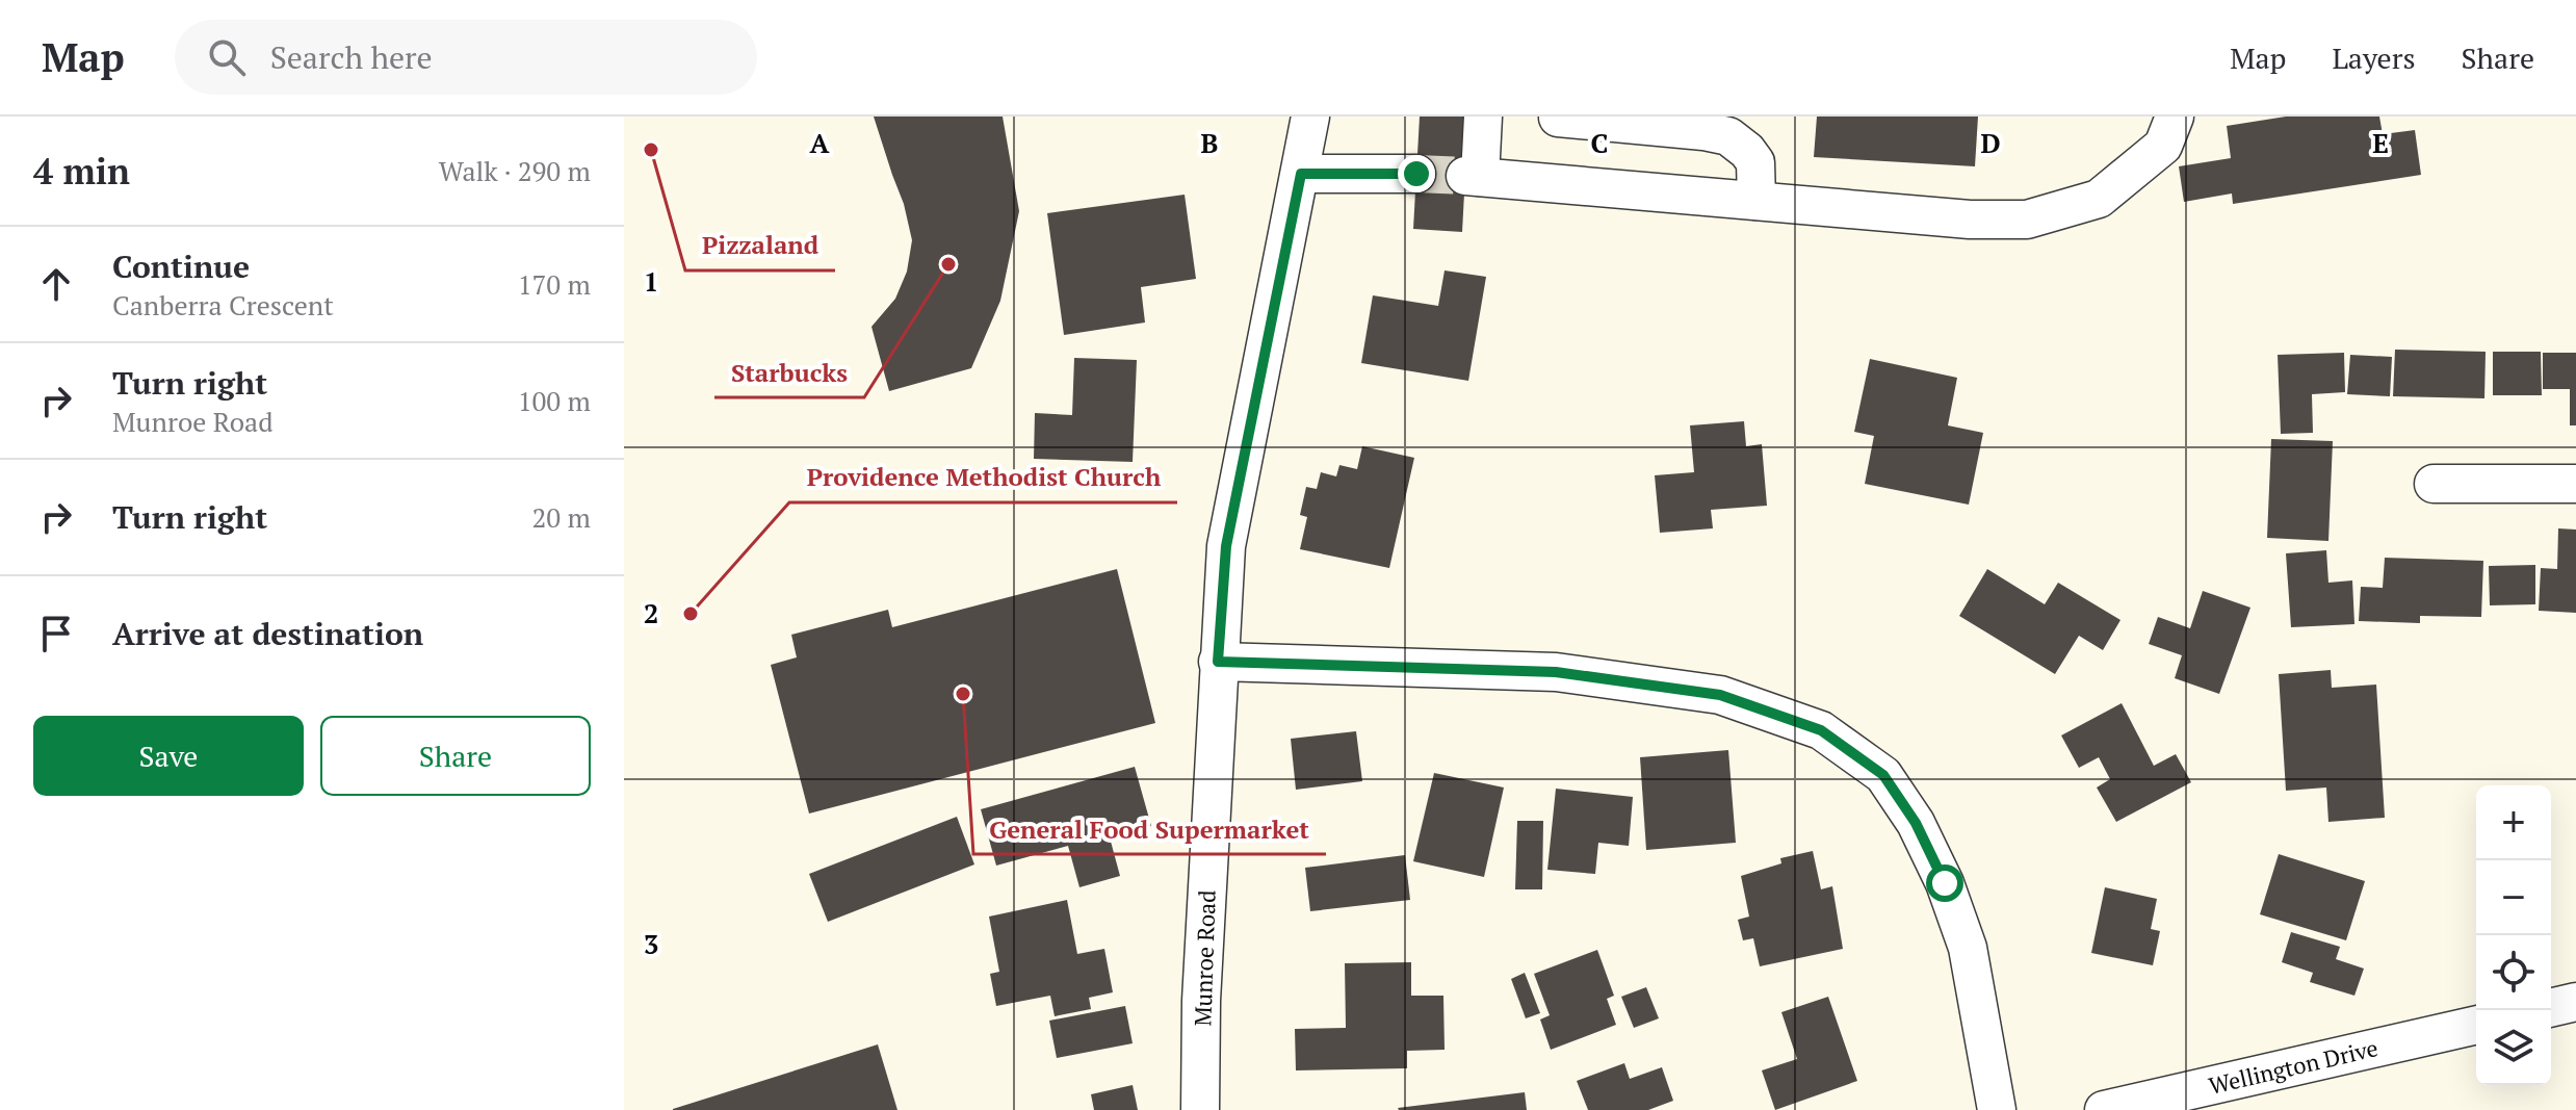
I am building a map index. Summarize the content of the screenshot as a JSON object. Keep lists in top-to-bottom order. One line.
{"streets":{"street":["Munroe Road","Wellington Drive"]},"places":["Pizzaland","Starbucks","Providence Methodist Church","General Food Supermarket"],"page":{"header":"Map","search":"Search here","nav":["Map","Layers","Share"],"heading":["4 min","Walk · 290 m"],"list":[["Continue","Canberra Crescent","170 m"],["Turn right","Munroe Road","100 m"],["Turn right","20 m"],"Arrive at destination"],"buttons":["Save","Share"],"map_buttons":["+","−"]},"grid":{"columns":["A","B","C","D","E"],"rows":["1","2","3"]}}
